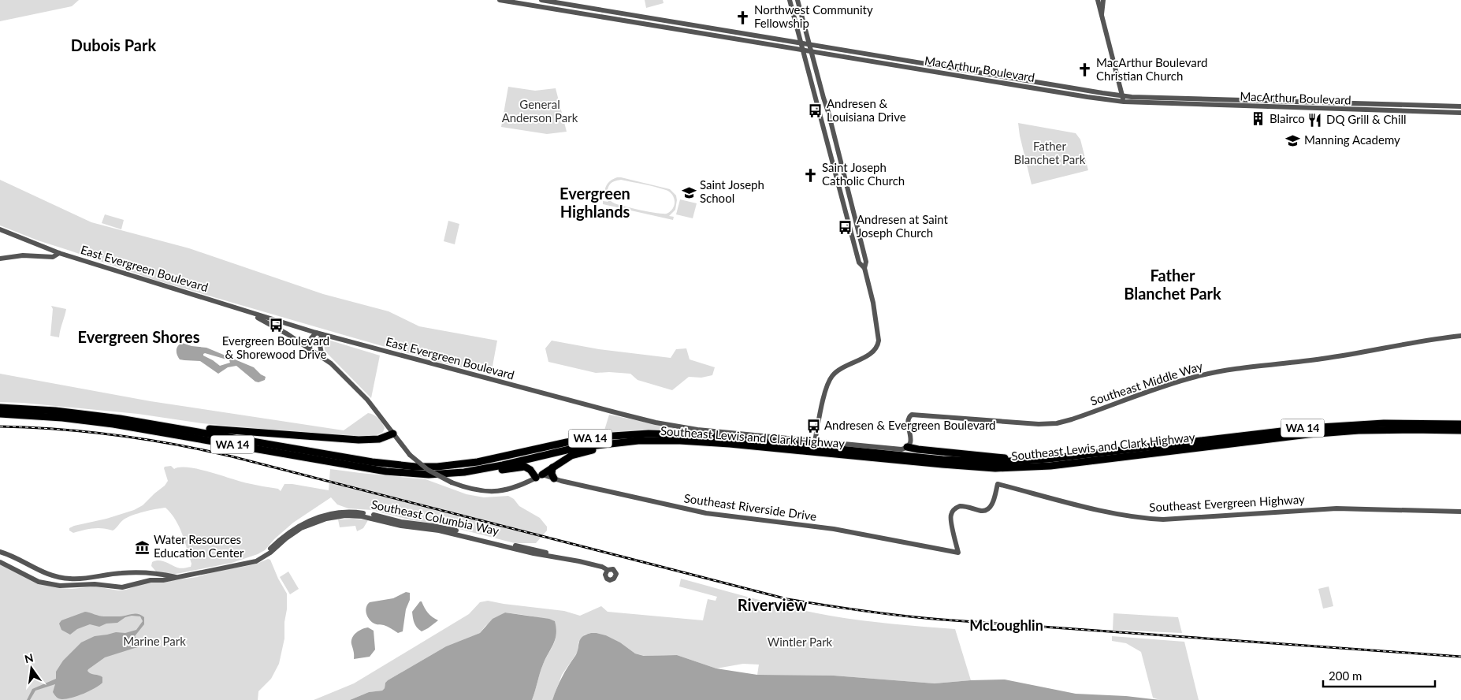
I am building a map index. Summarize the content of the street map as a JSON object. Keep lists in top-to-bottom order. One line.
{"streets":{"highway":["WA 14","Southeast Lewis and Clark Highway"],"street":["MacArthur Boulevard","East Evergreen Boulevard","Southeast Middle Way","Southeast Evergreen Highway","Southeast Riverside Drive","Southeast Columbia Way"]},"crossings":[["East Evergreen Boulevard","Southeast Middle Way"],["Southeast Evergreen Highway","Southeast Riverside Drive"]],"districts":["Dubois Park","Evergreen Highlands","Father Blanchet Park","Evergreen Shores","Riverview","McLoughlin"],"parks":["General Anderson Park","Father Blanchet Park","Marine Park","Wintler Park"],"places":{"church":["Northwest Community Fellowship","MacArthur Boulevard Christian Church","Saint Joseph Catholic Church"],"bus stop":["Andresen & Louisiana Drive","Andresen at Saint Joseph Church","Evergreen Boulevard & Shorewood Drive","Andresen & Evergreen Boulevard"],"building":["Blairco"],"restaurant":["DQ Grill & Chill"],"school or university":["Manning Academy","Saint Joseph School"],"museum":["Water Resources Education Center"]},"scale_bar":"200 m","north":"top"}
